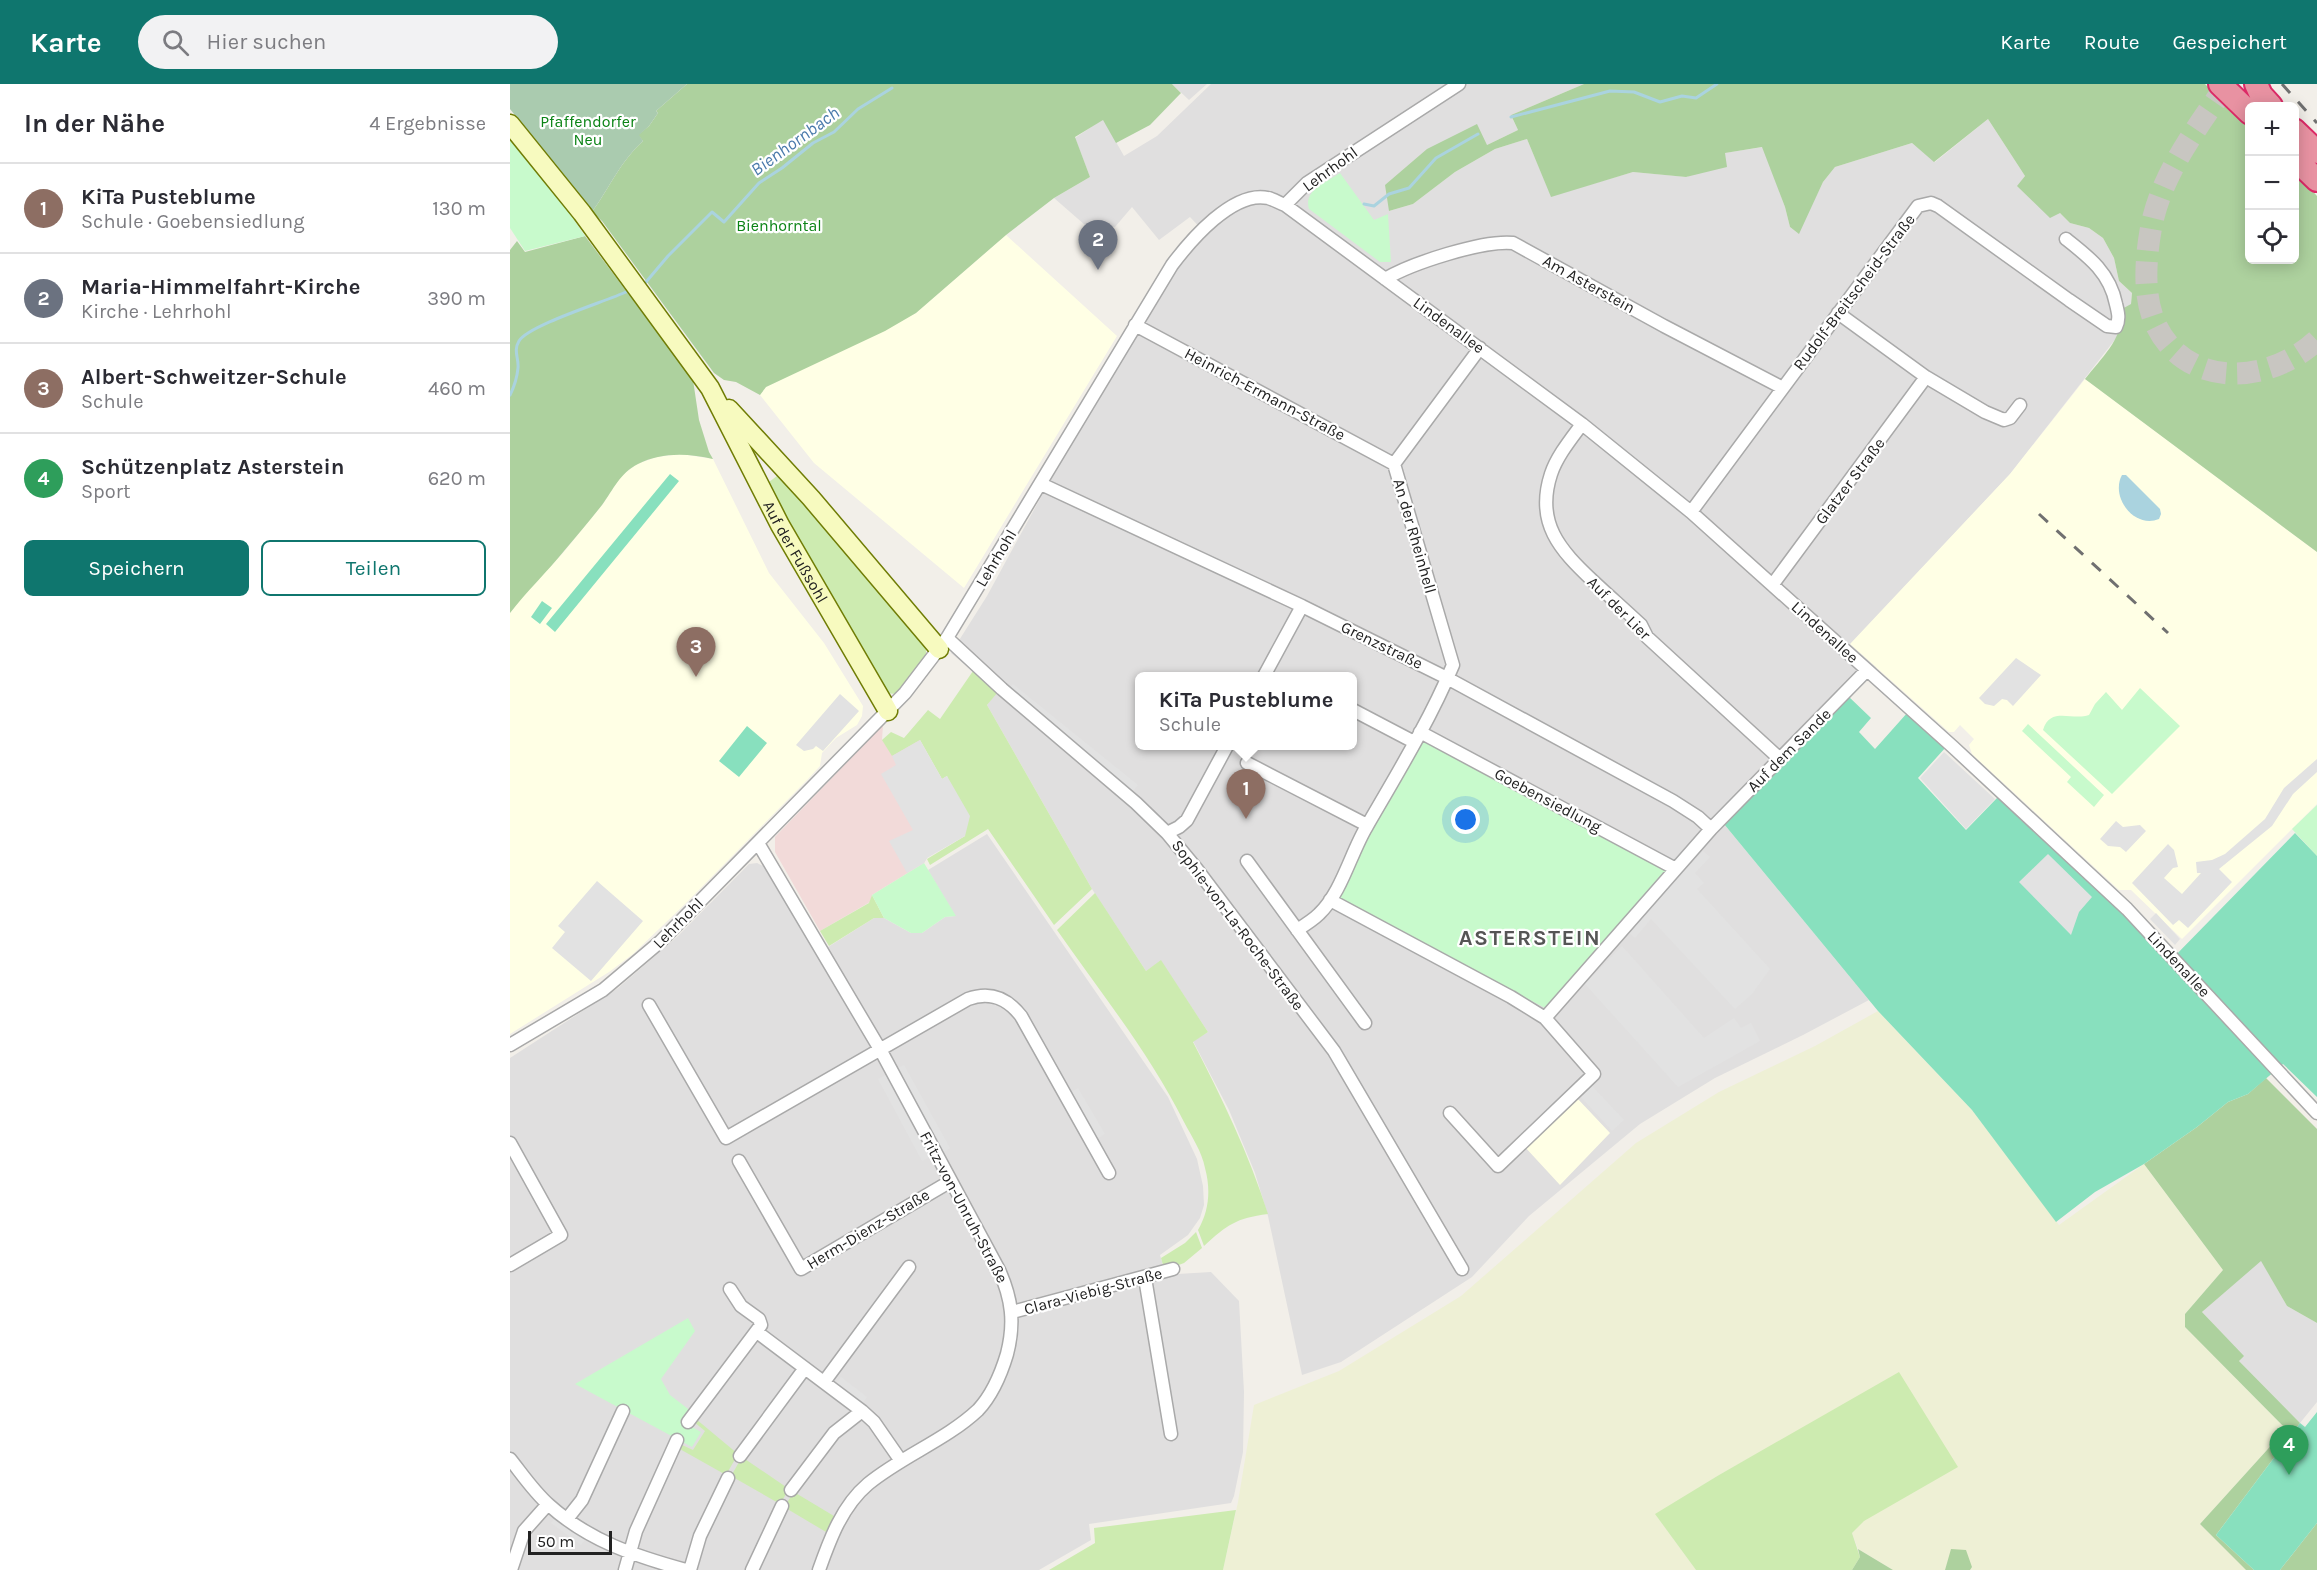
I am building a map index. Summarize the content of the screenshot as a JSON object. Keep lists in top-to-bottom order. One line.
{"streets":{"street":["Lehrhohl","Am Asterstein","Rudolf-Breitscheid-Straße","Lindenallee","Heinrich-Ermann-Straße","Glatzer Straße","An der Rheinhell","Auf der Fußsohl","Auf der Lier","Grenzstraße","Auf dem Sande","Goebensiedlung","Sophie-von-La-Roche-Straße","Fritz-von-Unruh-Straße","Herm-Dienz-Straße","Clara-Viebig-Straße"]},"crossings":[["Lehrhohl","Lindenallee"],["Lehrhohl","Heinrich-Ermann-Straße"],["Lehrhohl","Auf der Fußsohl"],["Lehrhohl","Grenzstraße"],["Lehrhohl","Sophie-von-La-Roche-Straße"],["Lehrhohl","Fritz-von-Unruh-Straße"],["Am Asterstein","Rudolf-Breitscheid-Straße"],["Am Asterstein","Lindenallee"],["Rudolf-Breitscheid-Straße","Lindenallee"],["Lindenallee","Glatzer Straße"],["Lindenallee","An der Rheinhell"],["Lindenallee","Auf der Lier"],["Lindenallee","Auf dem Sande"],["Heinrich-Ermann-Straße","An der Rheinhell"],["An der Rheinhell","Grenzstraße"],["Auf der Fußsohl","Sophie-von-La-Roche-Straße"],["Auf der Lier","Auf dem Sande"],["Grenzstraße","Auf dem Sande"],["Fritz-von-Unruh-Straße","Herm-Dienz-Straße"],["Fritz-von-Unruh-Straße","Clara-Viebig-Straße"]],"districts":["ASTERSTEIN"],"water":["Bienhornbach"],"parks":["Pfaffendorfer Neu","Bienhorntal"],"scale_bar":"50 m","page":{"header":"Karte","search":"Hier suchen","nav":["Karte","Route","Gespeichert"],"heading":["In der Nähe","4 Ergebnisse"],"map_buttons":["+","−"],"list":[{"mark":"1","name":"KiTa Pusteblume","note":"Schule · Goebensiedlung","value":"130 m"},{"mark":"2","name":"Maria-Himmelfahrt-Kirche","note":"Kirche · Lehrhohl","value":"390 m"},{"mark":"3","name":"Albert-Schweitzer-Schule","note":"Schule","value":"460 m"},{"mark":"4","name":"Schützenplatz Asterstein","note":"Sport","value":"620 m"}],"pins":["2","3","1","4"],"buttons":["Speichern","Teilen"],"popup":["KiTa Pusteblume","Schule"],"scale":"50 m"}}
